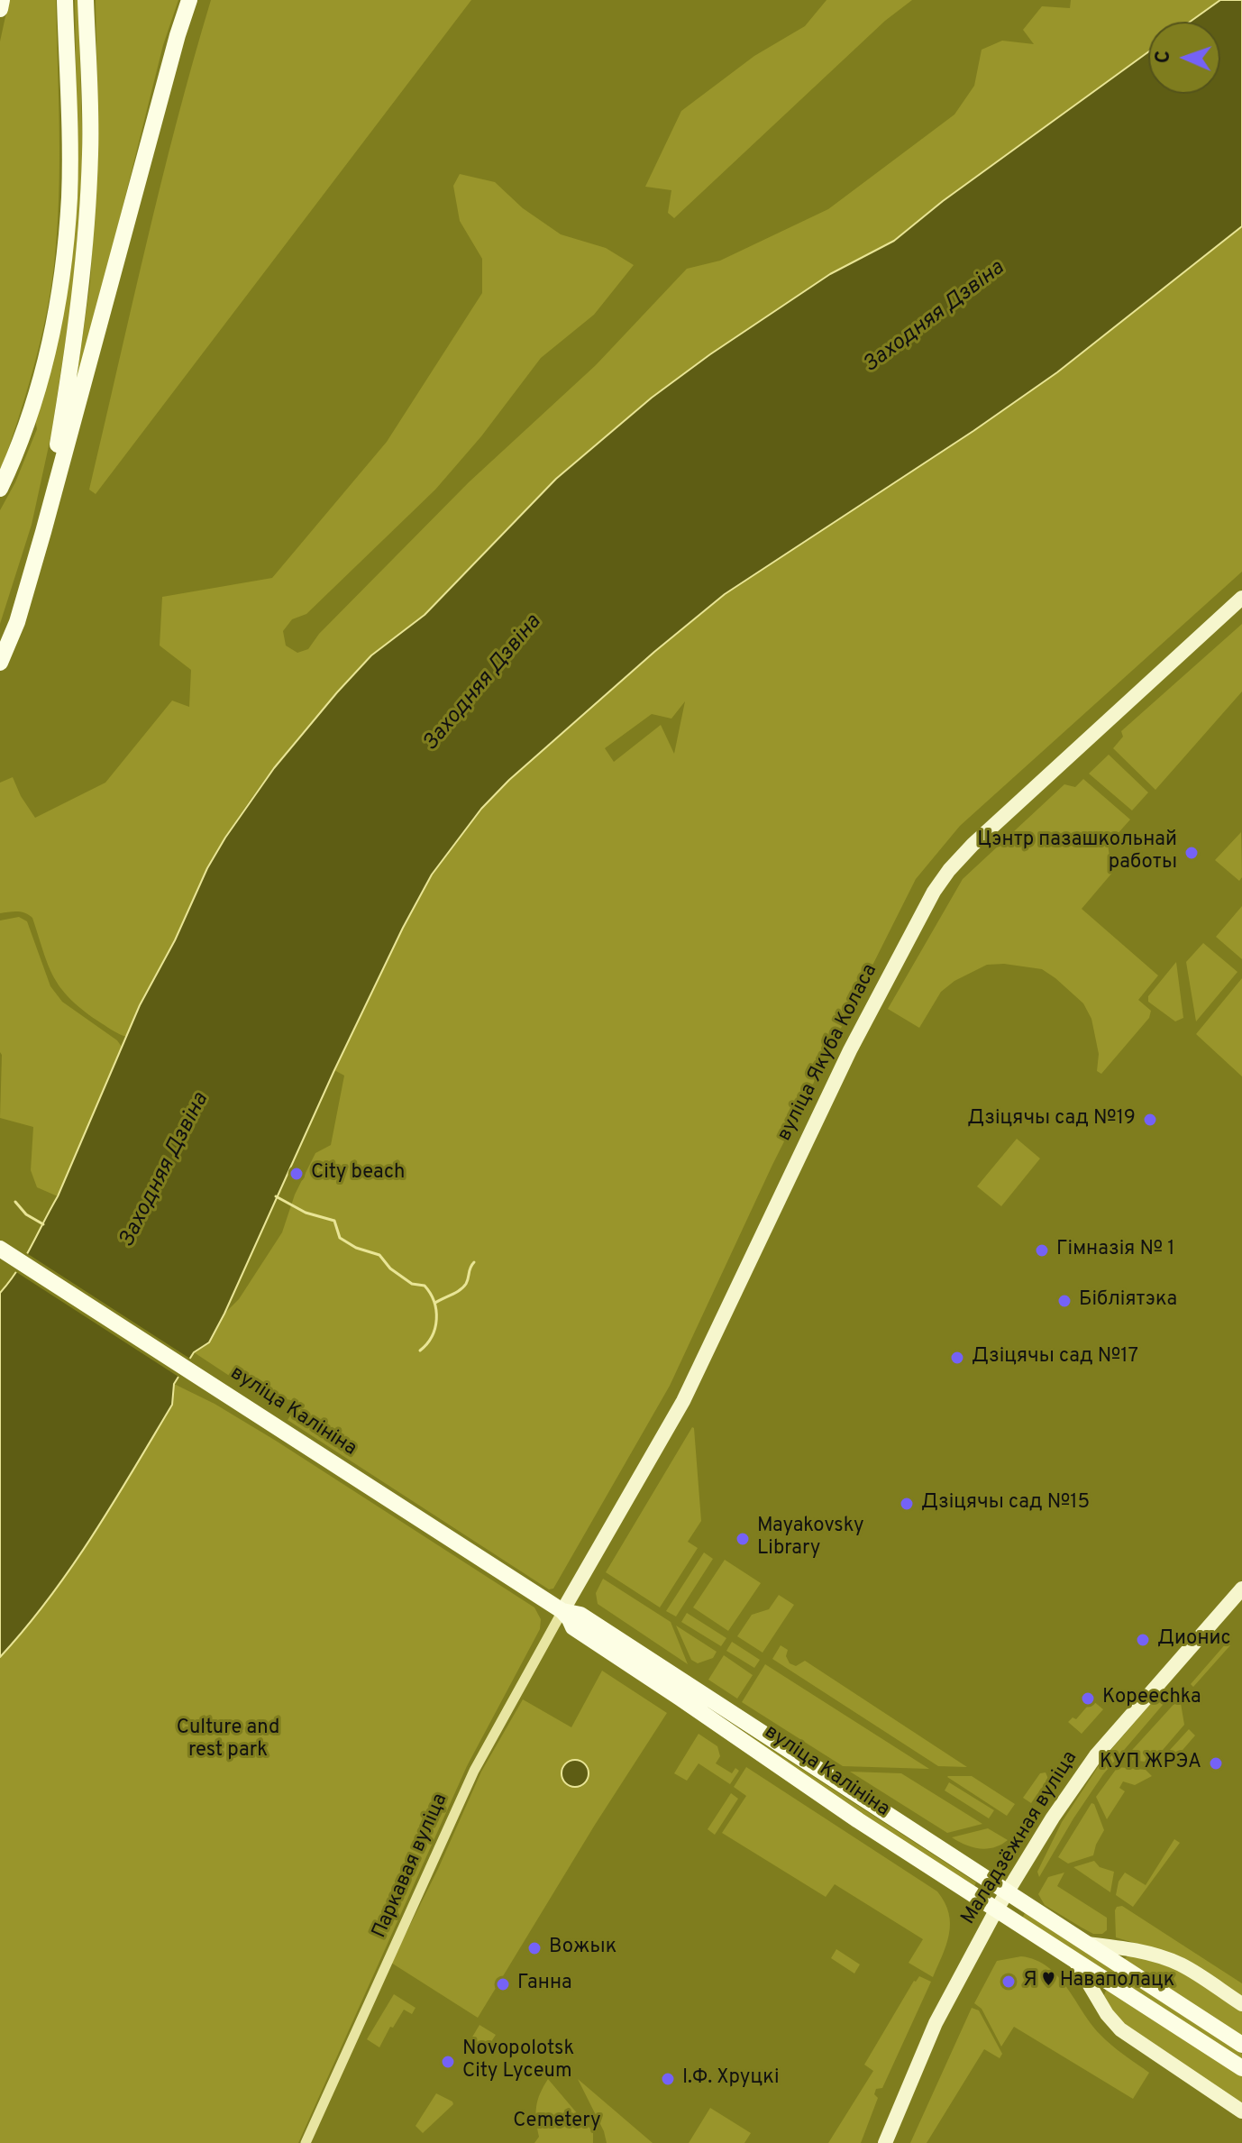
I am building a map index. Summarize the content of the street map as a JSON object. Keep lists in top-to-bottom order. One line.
{"streets":{"main road":["вуліца Калініна"],"street":["вуліца Якуба Коласа","Маладзёжная вуліца","Паркавая вуліца"]},"crossings":[["вуліца Якуба Коласа","вуліца Калініна"],["вуліца Якуба Коласа","Паркавая вуліца"],["вуліца Калініна","Маладзёжная вуліца"],["вуліца Калініна","Паркавая вуліца"]],"water":["Заходняя Дзвіна"],"parks":["Culture and rest park","Cemetery"],"places":["Цэнтр пазашкольнай работы","Дзіцячы сад №19","City beach","Гімназія № 1","Бібліятэка","Дзіцячы сад №17","Дзіцячы сад №15","Mayakovsky Library","Дионис","Kopeechka","КУП ЖРЭА","Вожык","Я ♥ Наваполацк","Ганна","Novopolotsk City Lyceum","І.Ф. Хруцкі"],"north":"left"}
